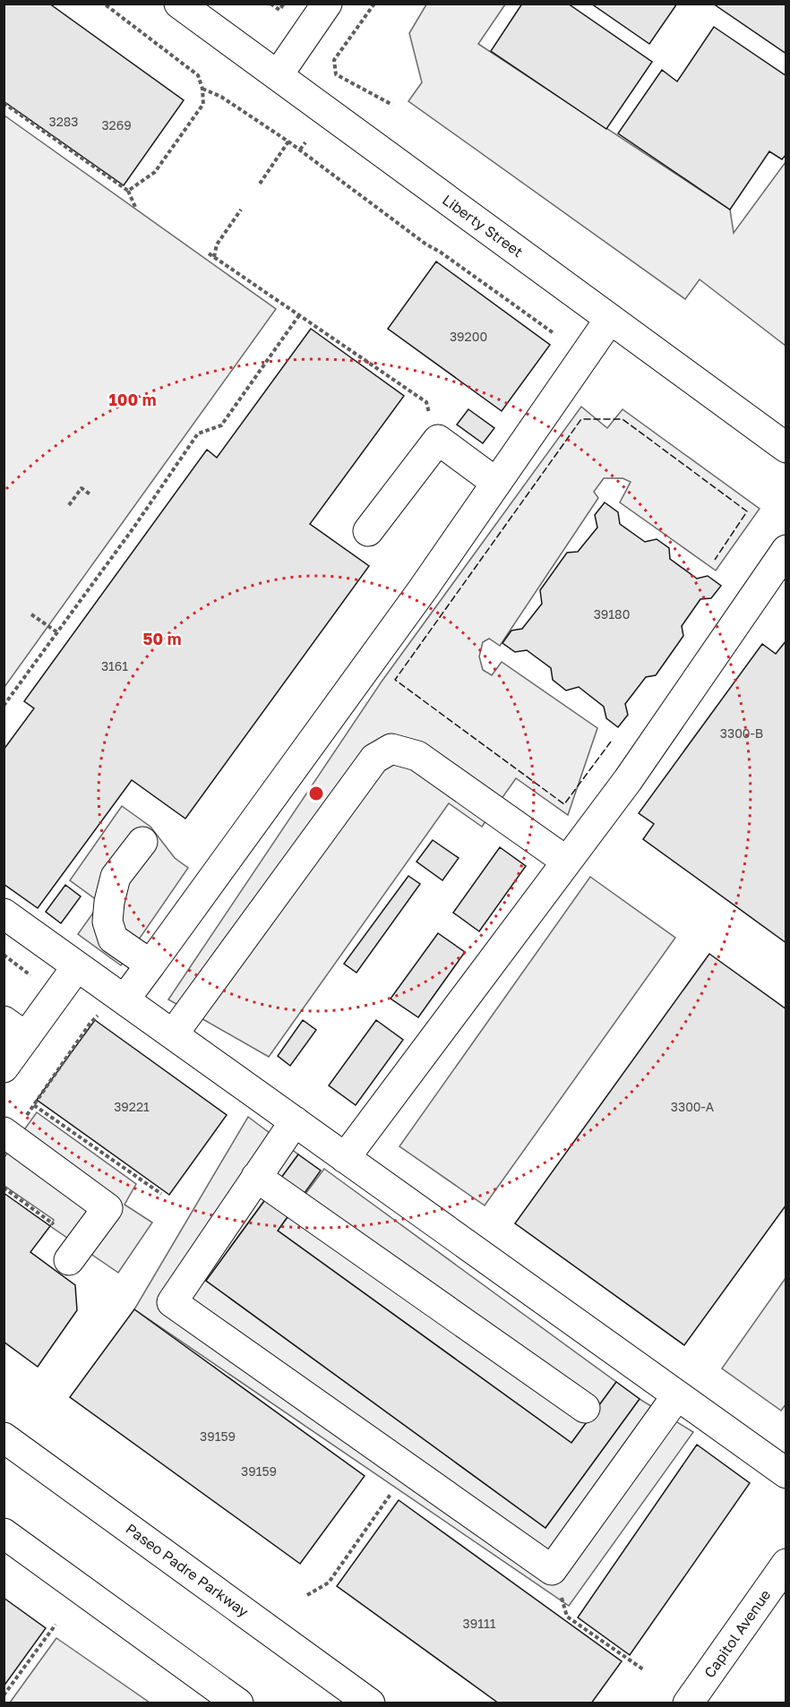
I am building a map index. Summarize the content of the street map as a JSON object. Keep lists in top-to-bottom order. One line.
{"streets":{"street":["Liberty Street","Paseo Padre Parkway","Capitol Avenue"]},"house_numbers":["3283","3269","39200","39180","3161","3300-B","39221","3300-A","39159","39159","39111"],"rings":["100 m","50 m"]}
